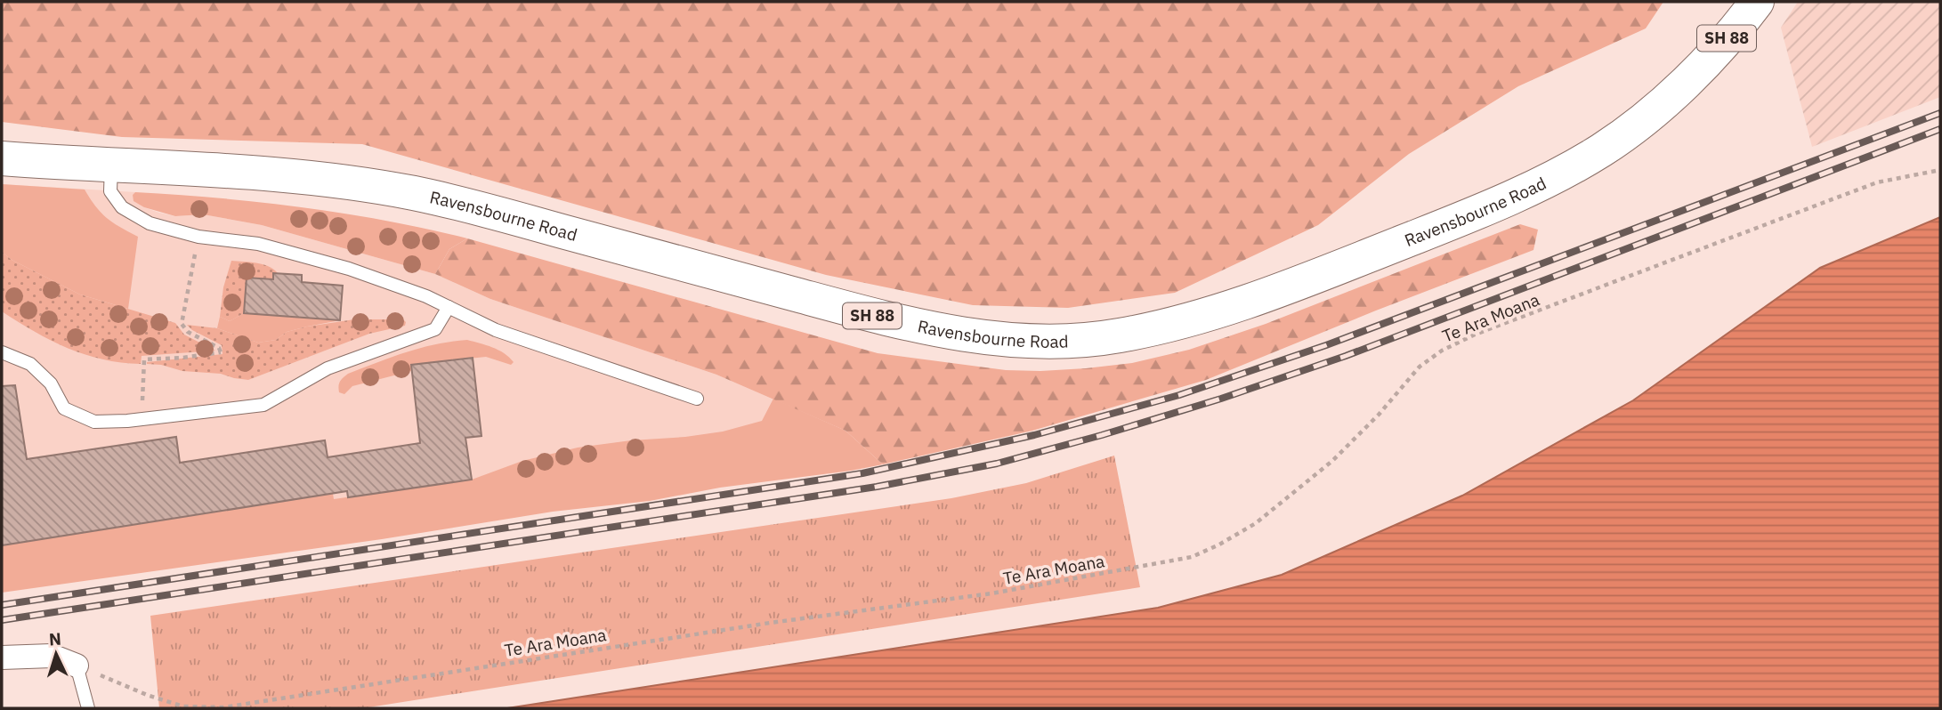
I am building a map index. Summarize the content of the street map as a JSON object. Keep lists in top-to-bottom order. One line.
{"streets":{"highway":["SH 88","Ravensbourne Road"],"path":["Te Ara Moana"]},"north":"top"}
